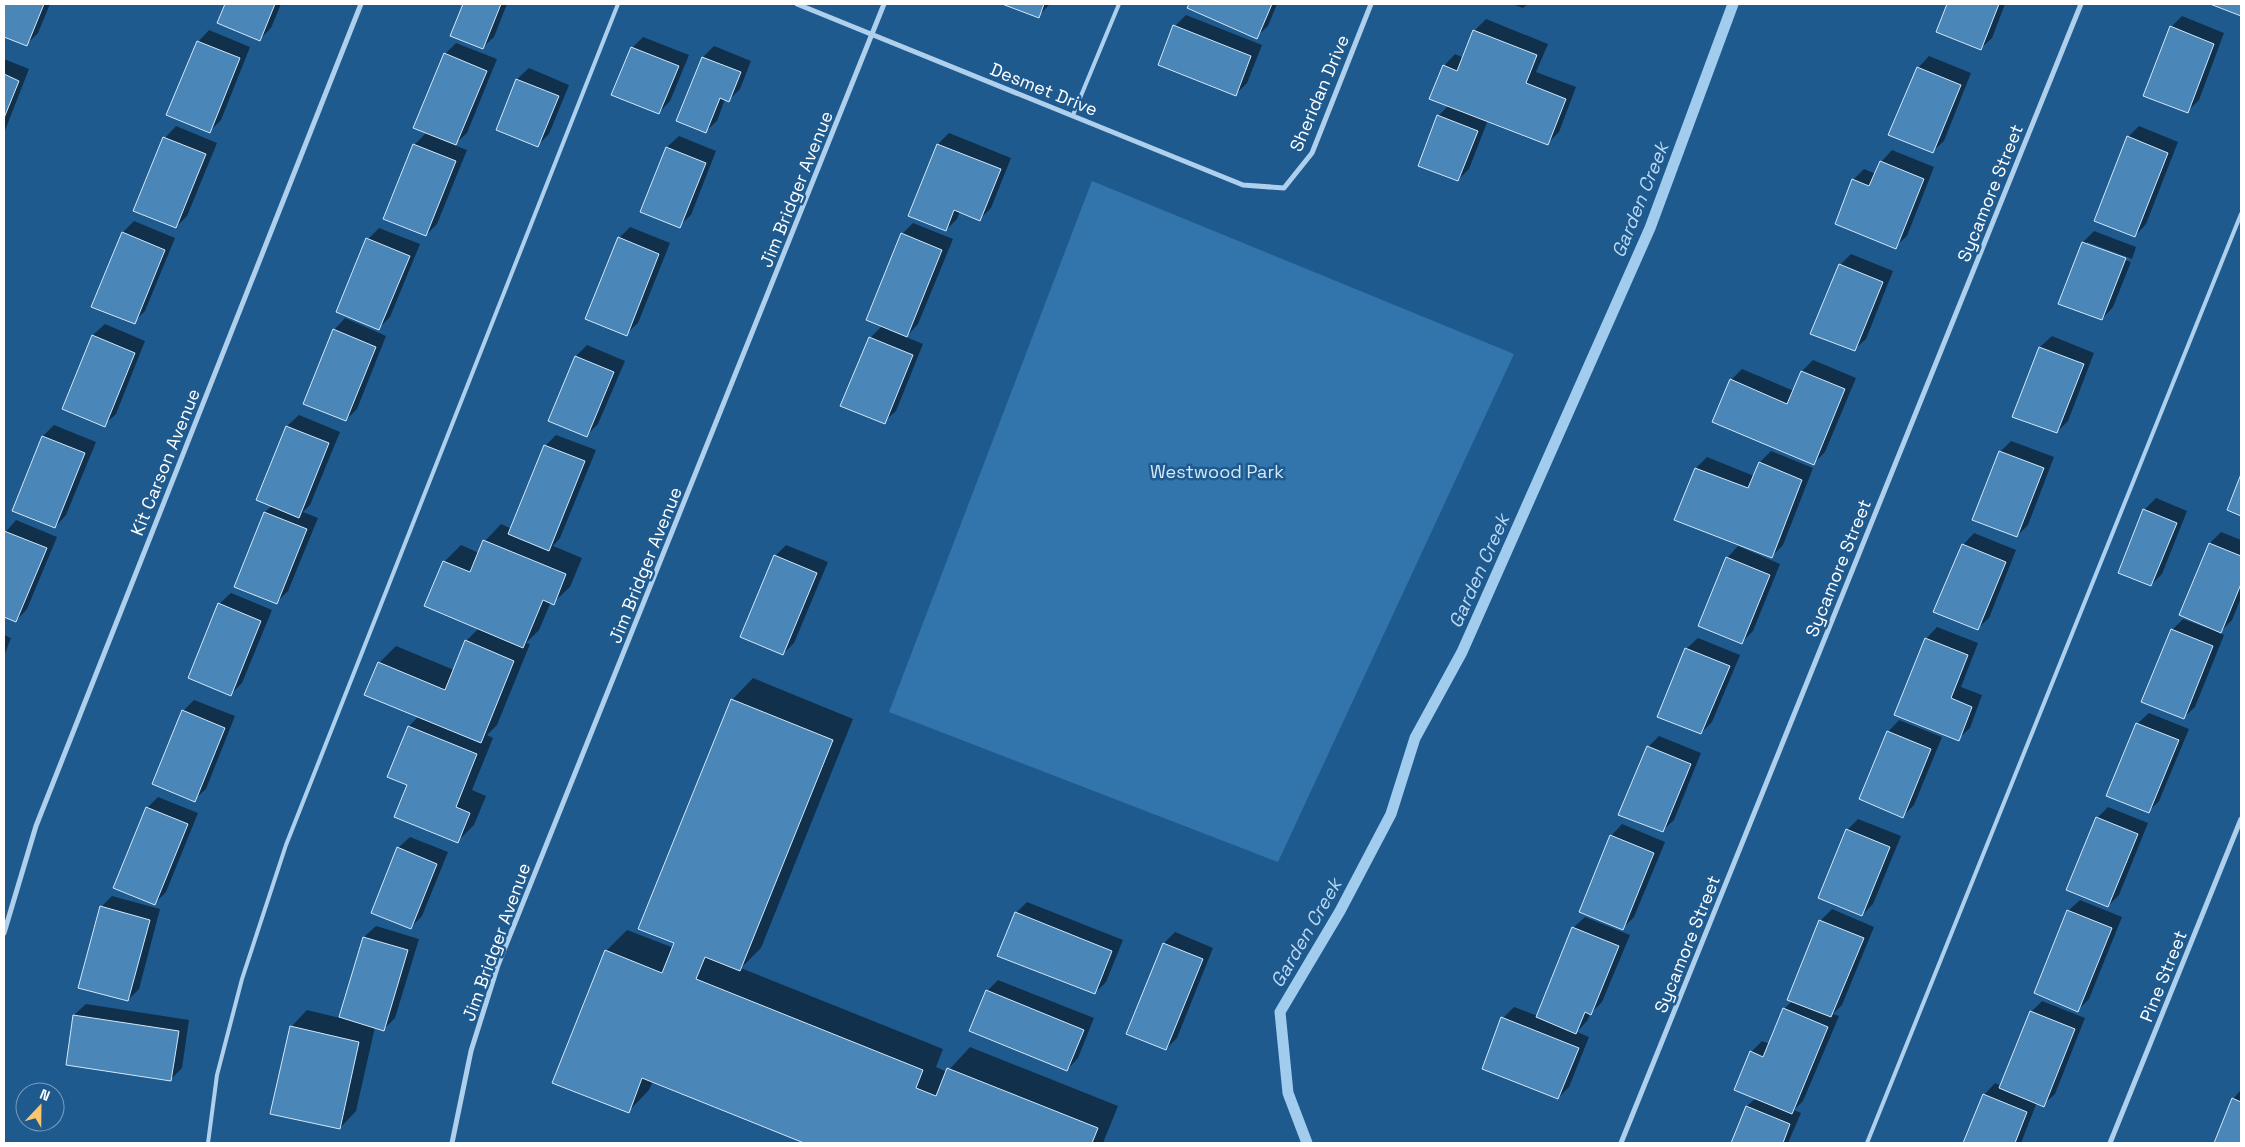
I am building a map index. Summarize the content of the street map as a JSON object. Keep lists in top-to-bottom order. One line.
{"streets":{"street":["Desmet Drive","Sheridan Drive","Jim Bridger Avenue","Sycamore Street","Kit Carson Avenue","Pine Street"]},"crossings":[["Desmet Drive","Sheridan Drive"],["Desmet Drive","Jim Bridger Avenue"]],"water":["Garden Creek"],"parks":["Westwood Park"],"north":"top"}
